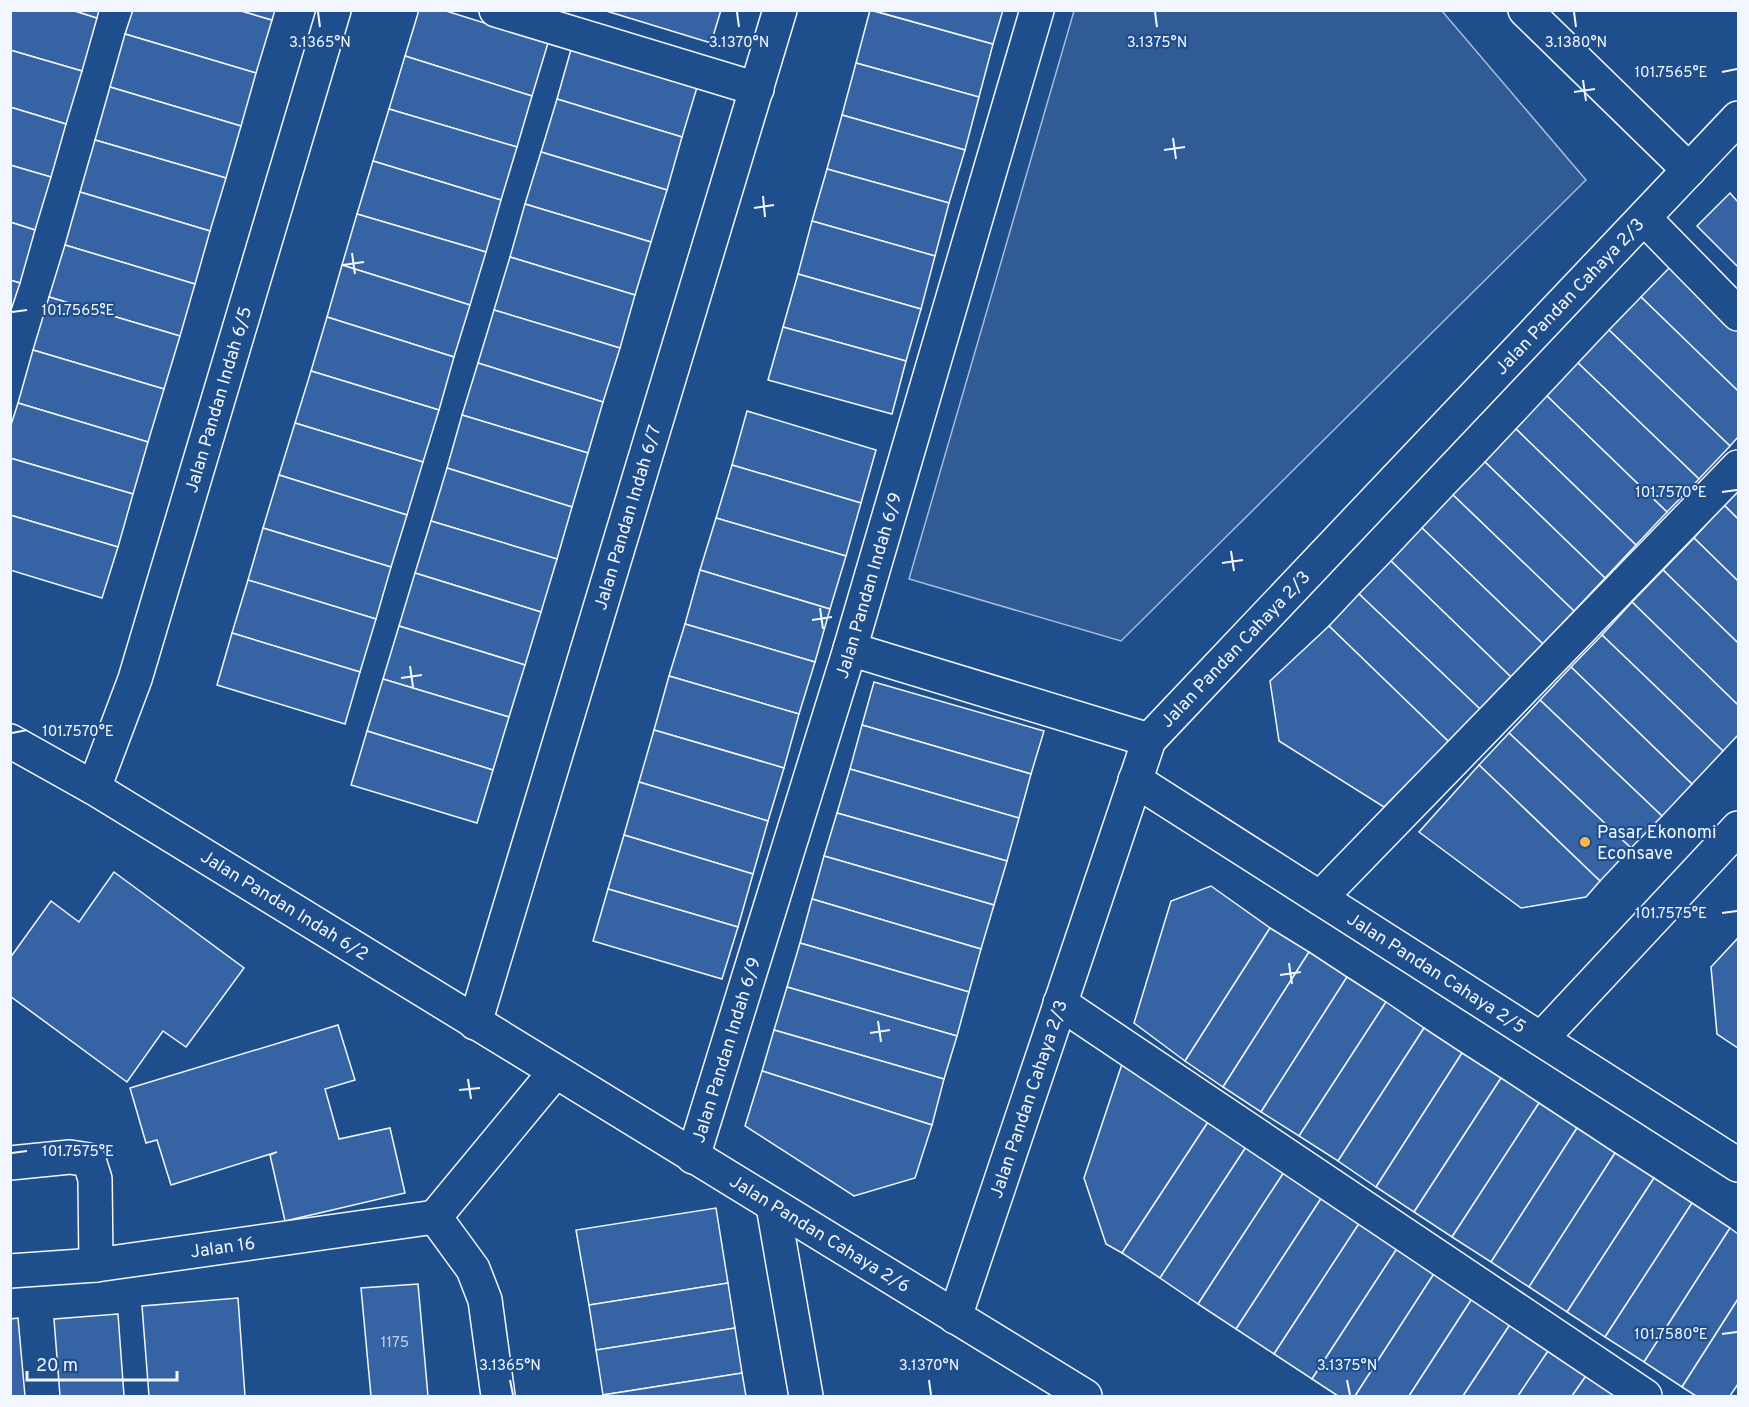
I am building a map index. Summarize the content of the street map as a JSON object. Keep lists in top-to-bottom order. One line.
{"streets":{"street":["Jalan Pandan Cahaya 2/3","Jalan Pandan Indah 6/5","Jalan Pandan Indah 6/7","Jalan Pandan Indah 6/9","Jalan Pandan Indah 6/2","Jalan Pandan Cahaya 2/5","Jalan Pandan Cahaya 2/6","Jalan 16"]},"crossings":[["Jalan Pandan Cahaya 2/3","Jalan Pandan Cahaya 2/5"],["Jalan Pandan Cahaya 2/3","Jalan Pandan Cahaya 2/6"],["Jalan Pandan Indah 6/5","Jalan Pandan Indah 6/2"],["Jalan Pandan Indah 6/7","Jalan Pandan Indah 6/2"],["Jalan Pandan Indah 6/9","Jalan Pandan Cahaya 2/6"],["Jalan Pandan Indah 6/2","Jalan Pandan Cahaya 2/6"]],"places":["Pasar Ekonomi Econsave"],"house_numbers":["1175"],"scale_bar":"20 m","coordinates":["3.1365°N","3.1370°N","3.1375°N","3.1380°N","101.7565°E","101.7570°E","101.7575°E","101.7580°E"]}
